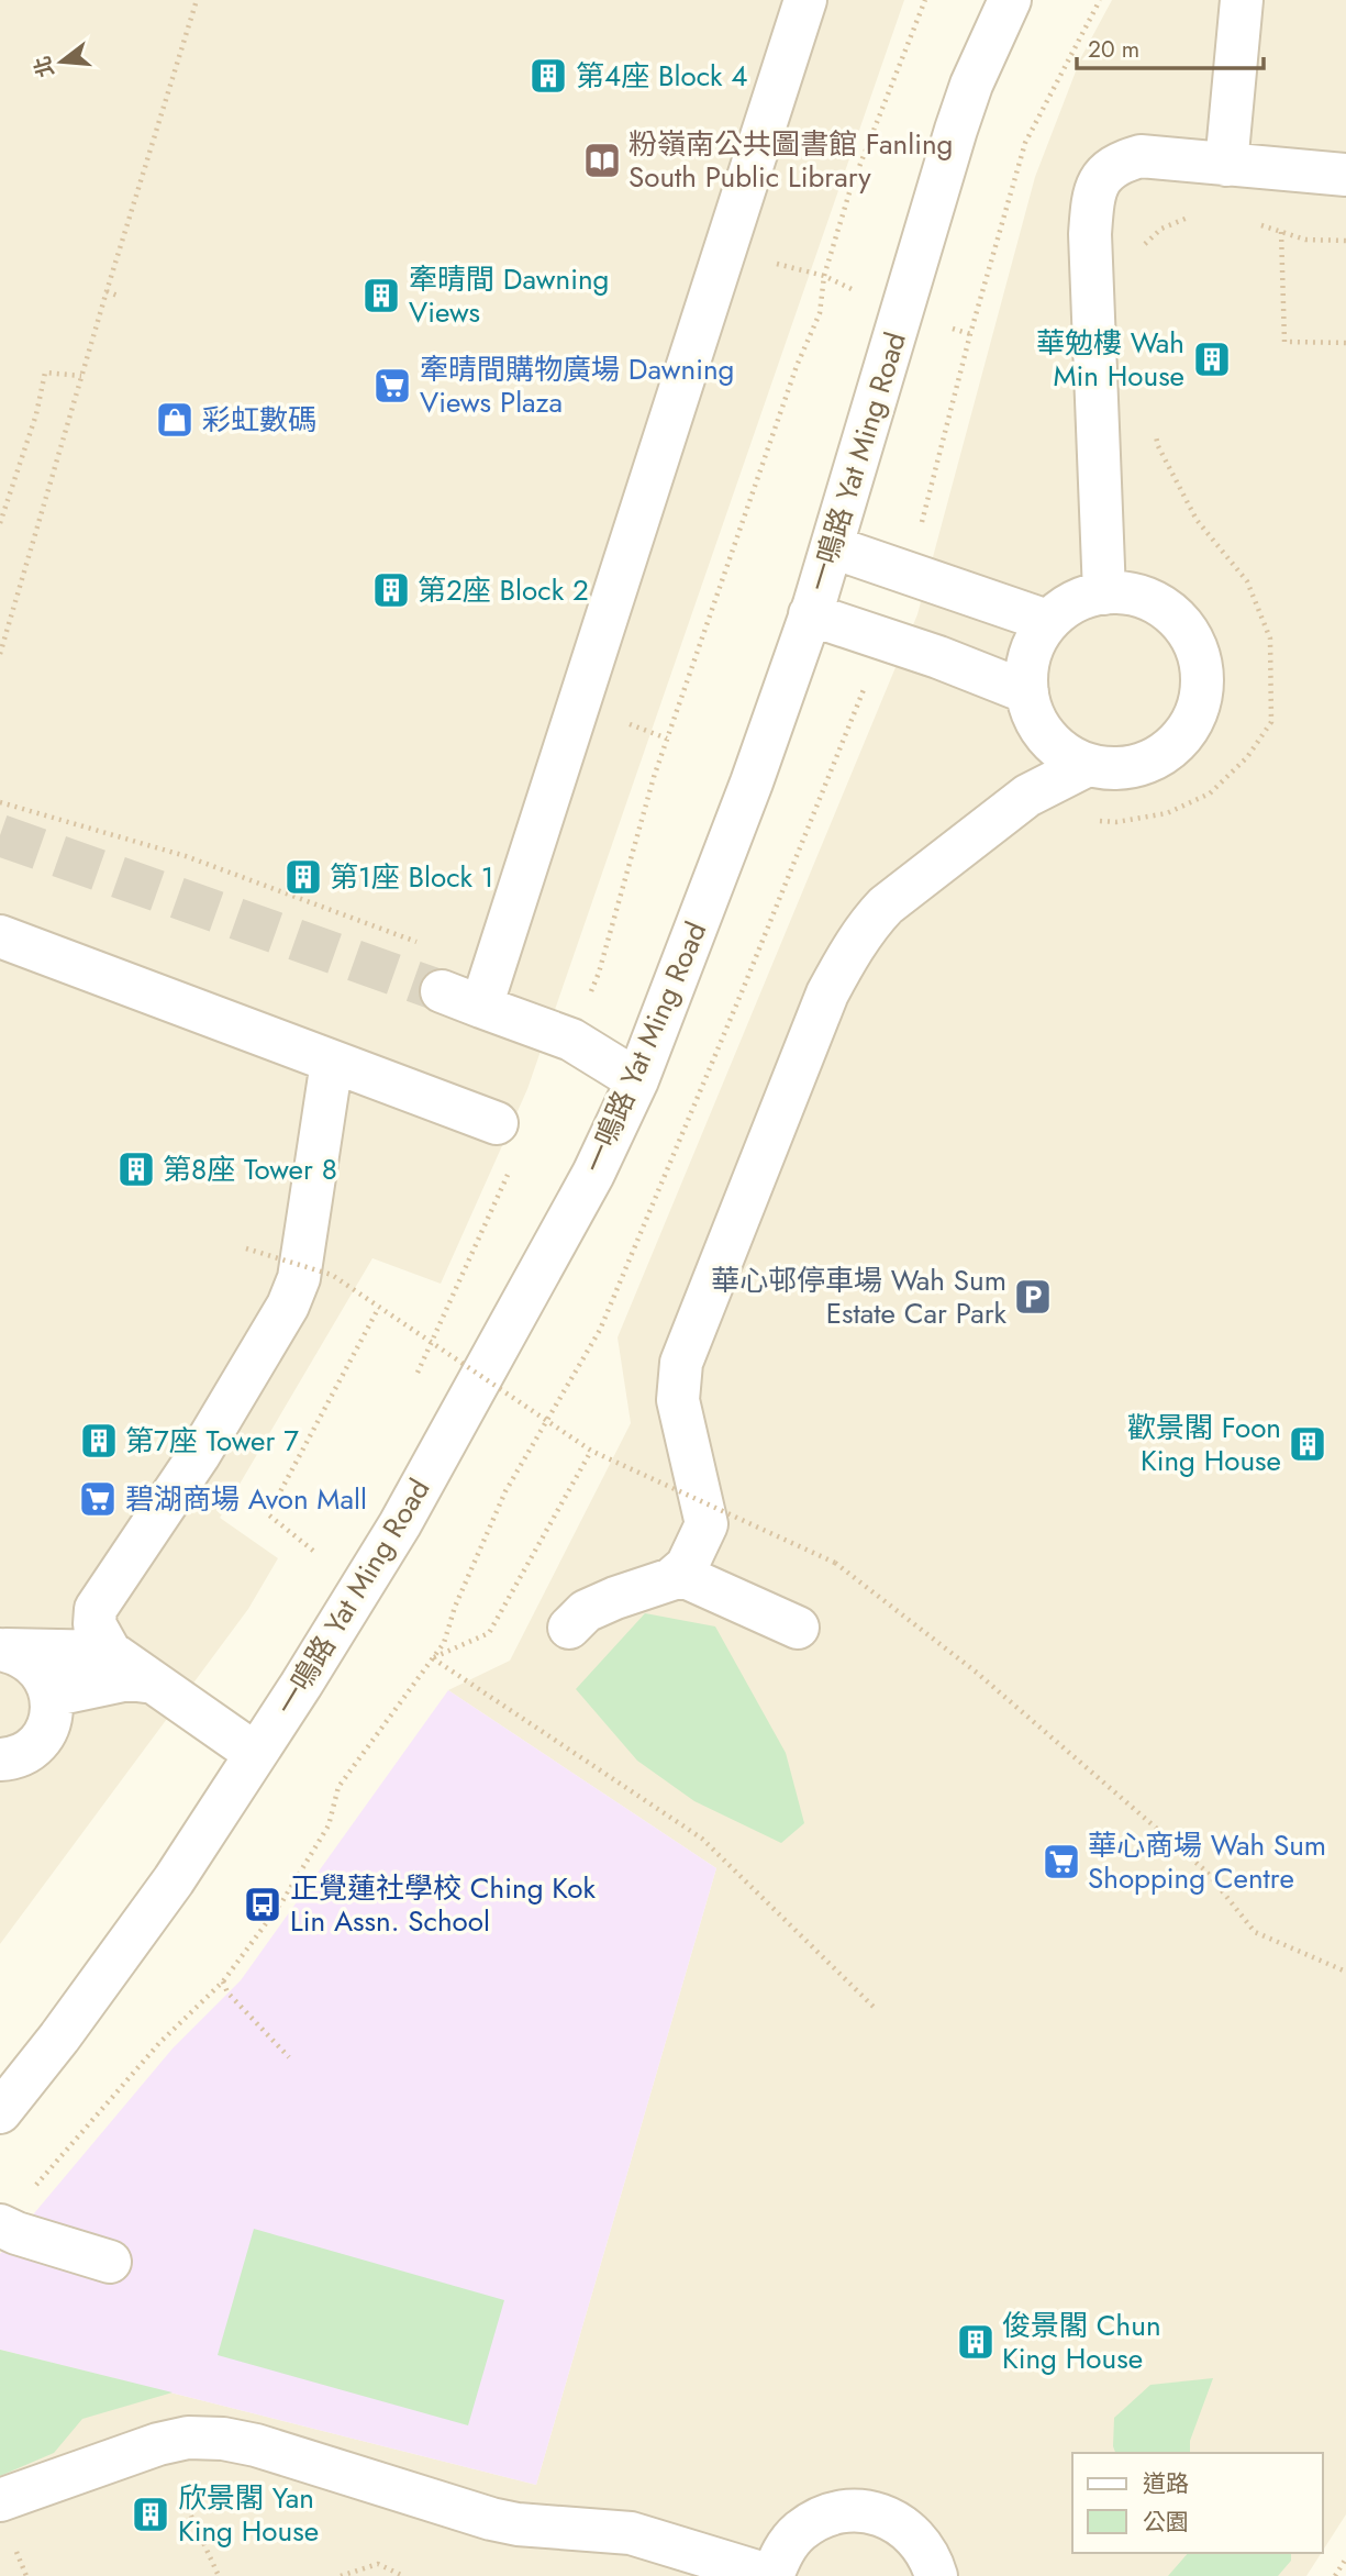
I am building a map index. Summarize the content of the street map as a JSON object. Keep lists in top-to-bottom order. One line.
{"streets":{"street":["一鳴路 Yat Ming Road"]},"places":{"building":["第4座 Block 4","牽晴間 Dawning Views","華勉樓 Wah Min House","第2座 Block 2","第1座 Block 1","第8座 Tower 8","第7座 Tower 7","歡景閣 Foon King House","俊景閣 Chun King House","欣景閣 Yan King House"],"library":["粉嶺南公共圖書館 Fanling South Public Library"],"supermarket":["牽晴間購物廣場 Dawning Views Plaza","碧湖商場 Avon Mall","華心商場 Wah Sum Shopping Centre"],"shop":["彩虹數碼"],"parking":["華心邨停車場 Wah Sum Estate Car Park"],"bus stop":["正覺蓮社學校 Ching Kok Lin Assn. School"]},"legend":["道路","公園"],"scale_bar":"20 m","north":"left"}
